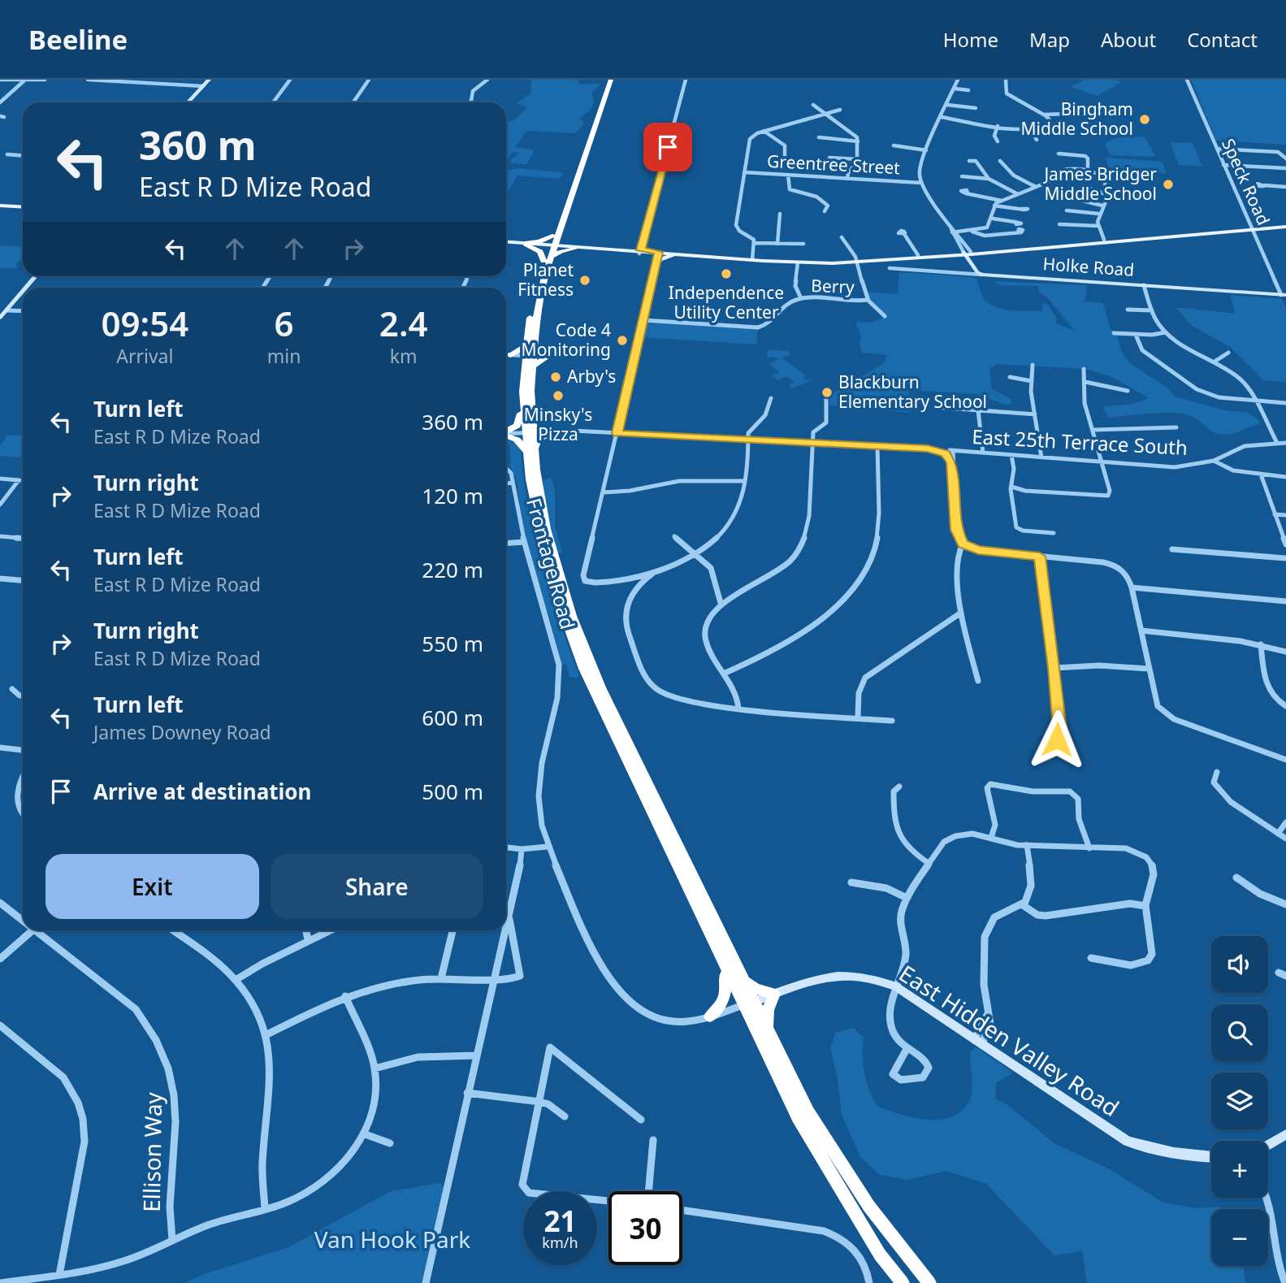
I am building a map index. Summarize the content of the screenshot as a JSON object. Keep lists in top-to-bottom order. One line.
{"streets":{"main road":["Holke Road","East Hidden Valley Road"],"street":["Greentree Street","Speck Road","Berry","East 25th Terrace South","Frontage Road","Ellison Way"]},"crossings":[["Speck Road","Holke Road"]],"parks":["Van Hook Park"],"places":["Bingham Middle School","James Bridger Middle School","Independence Utility Center","Planet Fitness","Code 4 Monitoring","Arby's","Blackburn Elementary School","Minsky's Pizza"],"page":{"header":"Beeline","nav":["Home","Map","About","Contact"],"turn":["360 m","East R D Mize Road"],"eta":["09:54","Arrival","6","min","2.4","km"],"list":[{"name":"Turn left","note":"East R D Mize Road","value":"360 m"},{"name":"Turn right","note":"East R D Mize Road","value":"120 m"},{"name":"Turn left","note":"East R D Mize Road","value":"220 m"},{"name":"Turn right","note":"East R D Mize Road","value":"550 m"},{"name":"Turn left","note":"James Downey Road","value":"600 m"},{"name":"Arrive at destination","value":"500 m"}],"buttons":["Exit","Share"],"map_buttons":["+","−"],"speed":"21 km/h","limit":"30"}}
